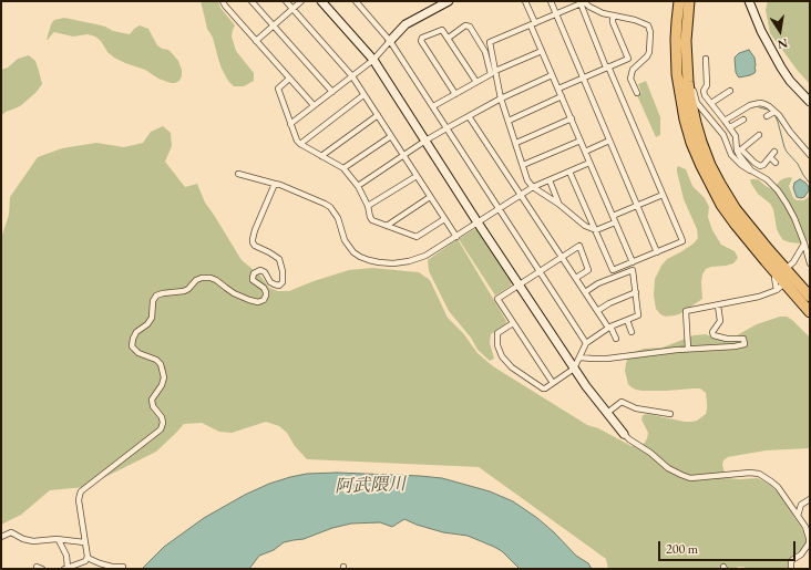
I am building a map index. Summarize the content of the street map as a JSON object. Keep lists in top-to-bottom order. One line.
{"water":["阿武隈川"],"scale_bar":"200 m","north":"bottom"}
